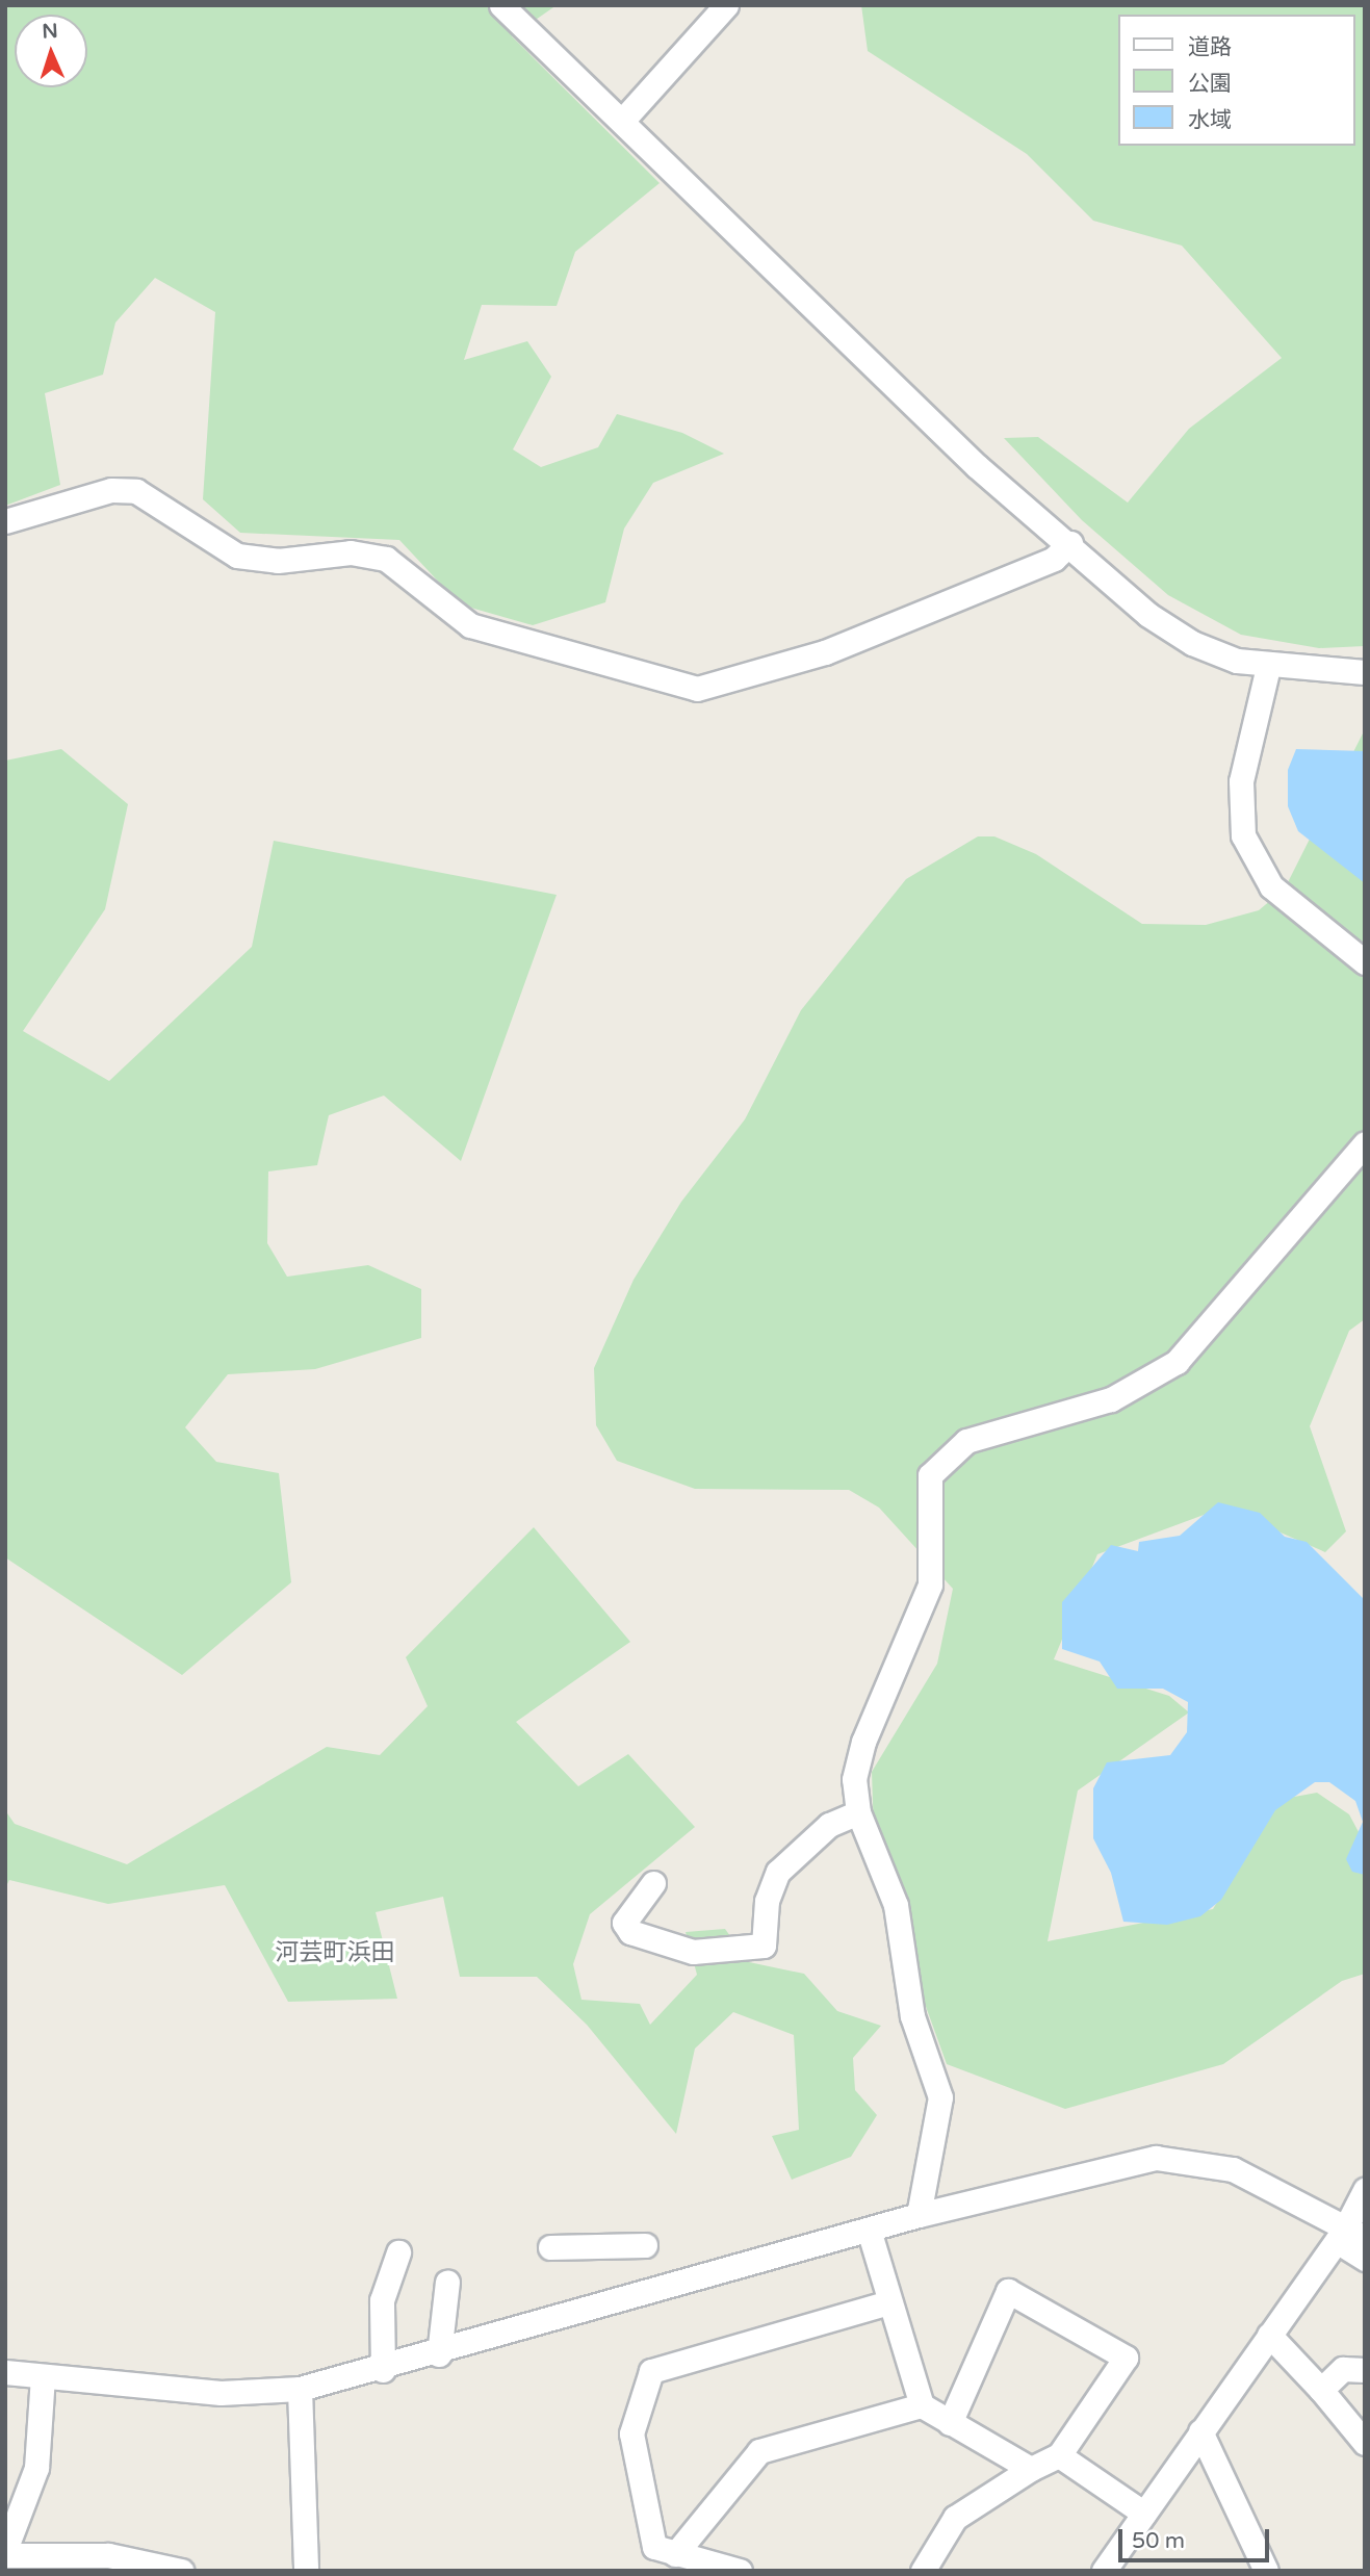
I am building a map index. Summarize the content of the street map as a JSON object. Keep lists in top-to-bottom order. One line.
{"districts":["河芸町浜田"],"legend":["道路","公園","水域"],"scale_bar":"50 m","north":"top"}
